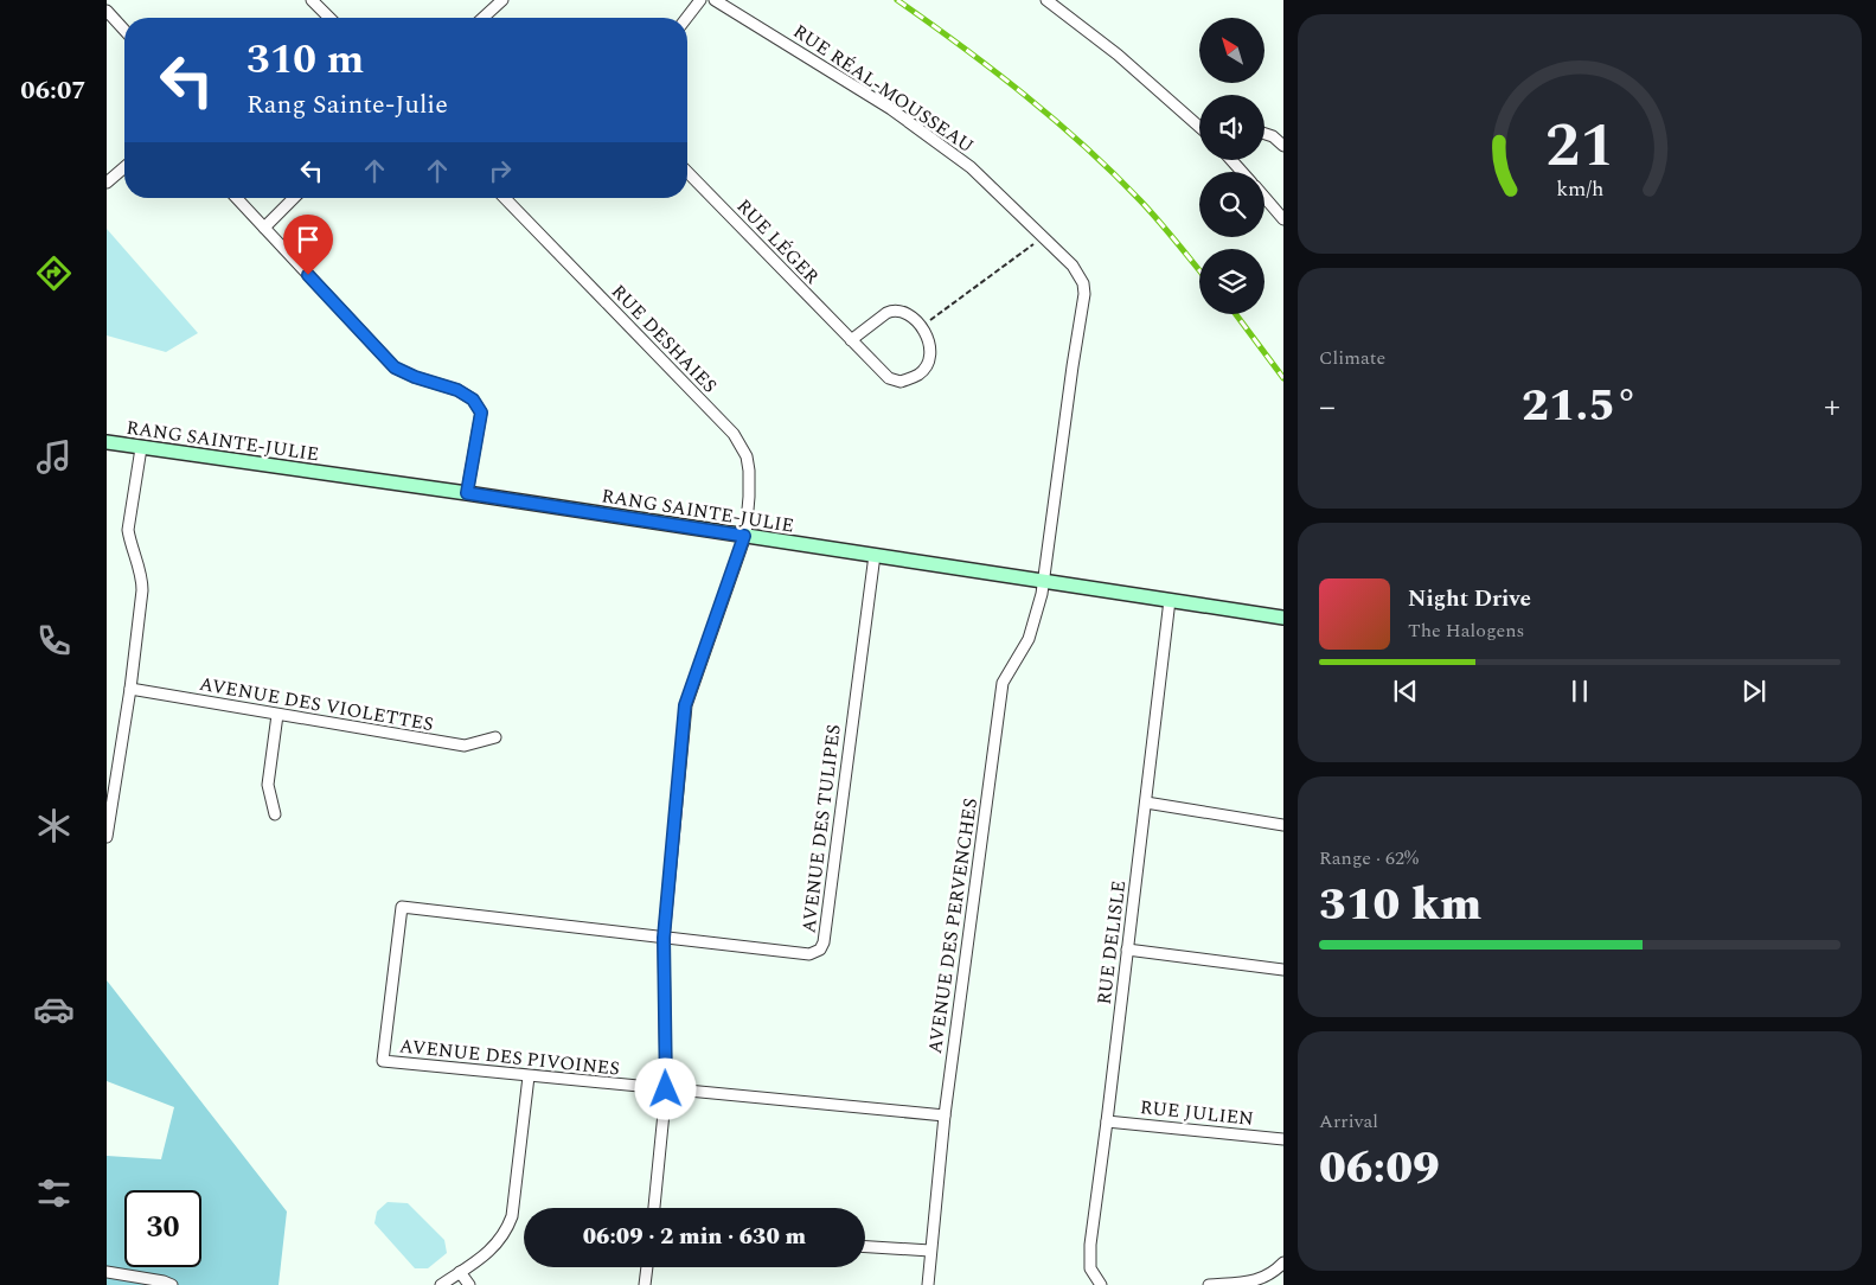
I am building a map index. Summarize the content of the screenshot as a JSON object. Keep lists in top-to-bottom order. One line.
{"streets":{"street":["RUE RÉAL-MOUSSEAU","RUE LÉGER","RUE DESHAIES","RANG SAINTE-JULIE","AVENUE DES VIOLETTES","AVENUE DES TULIPES","AVENUE DES PERVENCHES","RUE DELISLE","AVENUE DES PIVOINES","RUE JULIEN"]},"crossings":[["RUE RÉAL-MOUSSEAU","RANG SAINTE-JULIE"],["RUE RÉAL-MOUSSEAU","AVENUE DES PERVENCHES"],["RUE DESHAIES","RANG SAINTE-JULIE"],["RUE DESHAIES","AVENUE DES TULIPES"],["RUE DESHAIES","AVENUE DES PIVOINES"],["RANG SAINTE-JULIE","AVENUE DES TULIPES"],["RANG SAINTE-JULIE","AVENUE DES PERVENCHES"],["RANG SAINTE-JULIE","RUE DELISLE"],["AVENUE DES TULIPES","AVENUE DES PIVOINES"],["AVENUE DES PERVENCHES","AVENUE DES PIVOINES"],["RUE DELISLE","RUE JULIEN"]],"north":"top left","page":{"tabs":"06:07","turn":["310 m","Rang Sainte-Julie"],"tile":["Climate",["Range · 62%","310 km"],["Arrival","06:09"]],"heat":["−","21.5°","+"],"song":["Night Drive","The Halogens"],"limit":"30","trip":"06:09 · 2 min · 630 m","gauge":["21","km/h"]}}
